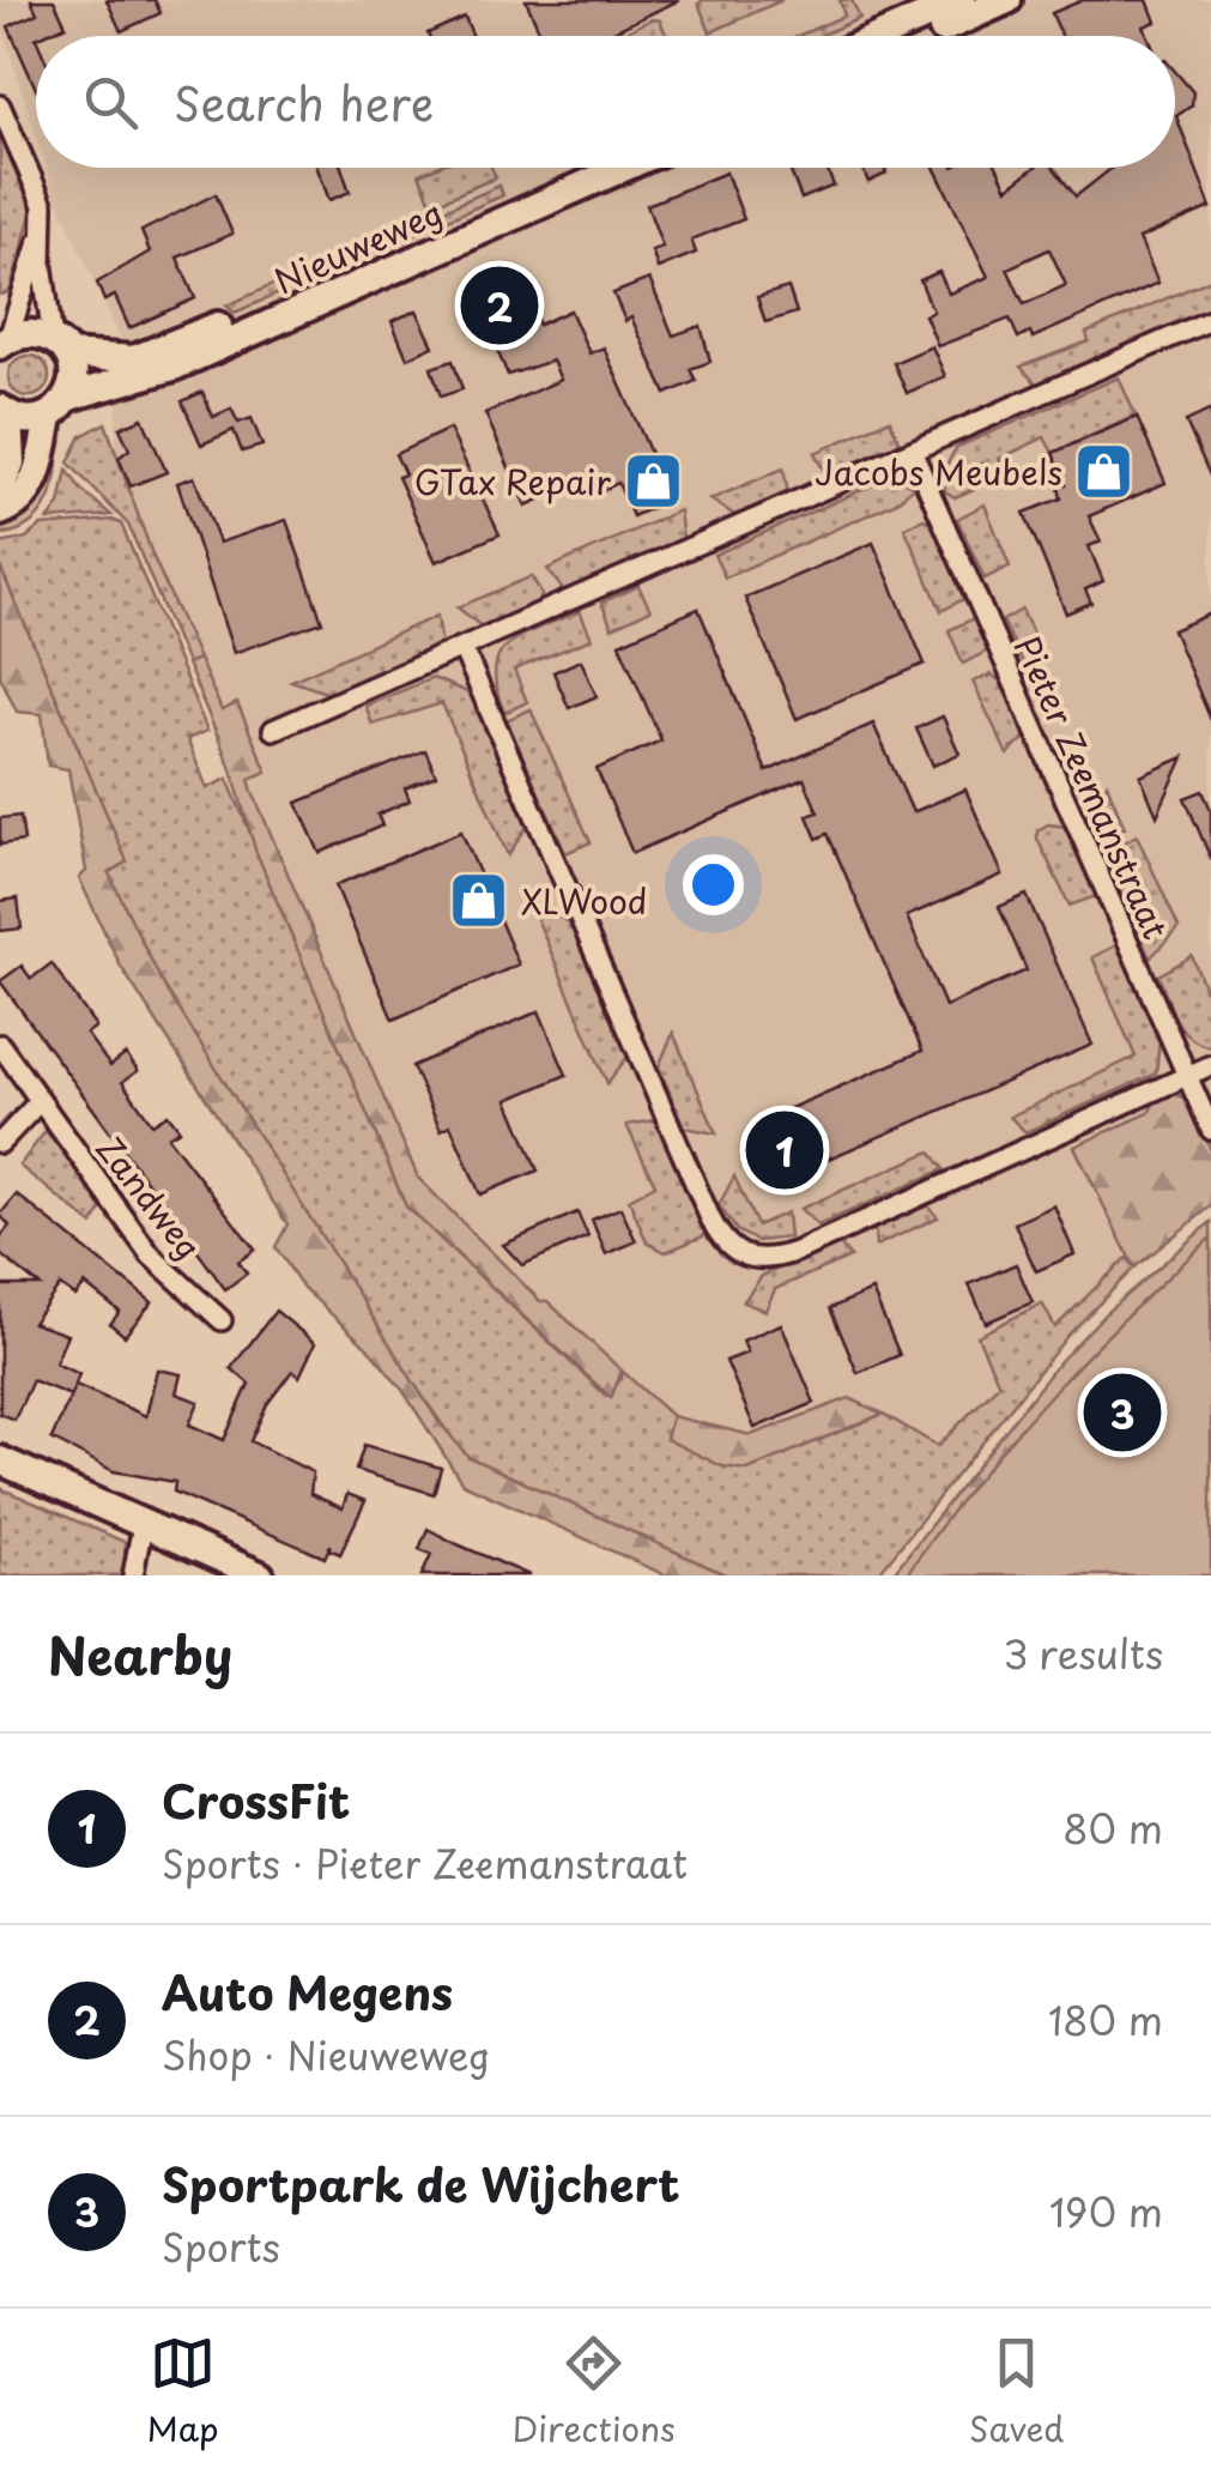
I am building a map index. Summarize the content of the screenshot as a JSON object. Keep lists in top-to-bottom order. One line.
{"streets":{"street":["Nieuweweg","Pieter Zeemanstraat","Zandweg"]},"places":{"shop":["Jacobs Meubels","GTax Repair","XLWood"]},"page":{"search":"Search here","pins":["2","1","3"],"heading":["Nearby","3 results"],"list":[{"mark":"1","name":"CrossFit","note":"Sports · Pieter Zeemanstraat","value":"80 m"},{"mark":"2","name":"Auto Megens","note":"Shop · Nieuweweg","value":"180 m"},{"mark":"3","name":"Sportpark de Wijchert","note":"Sports","value":"190 m"}],"nav":["Map","Directions","Saved"]}}
